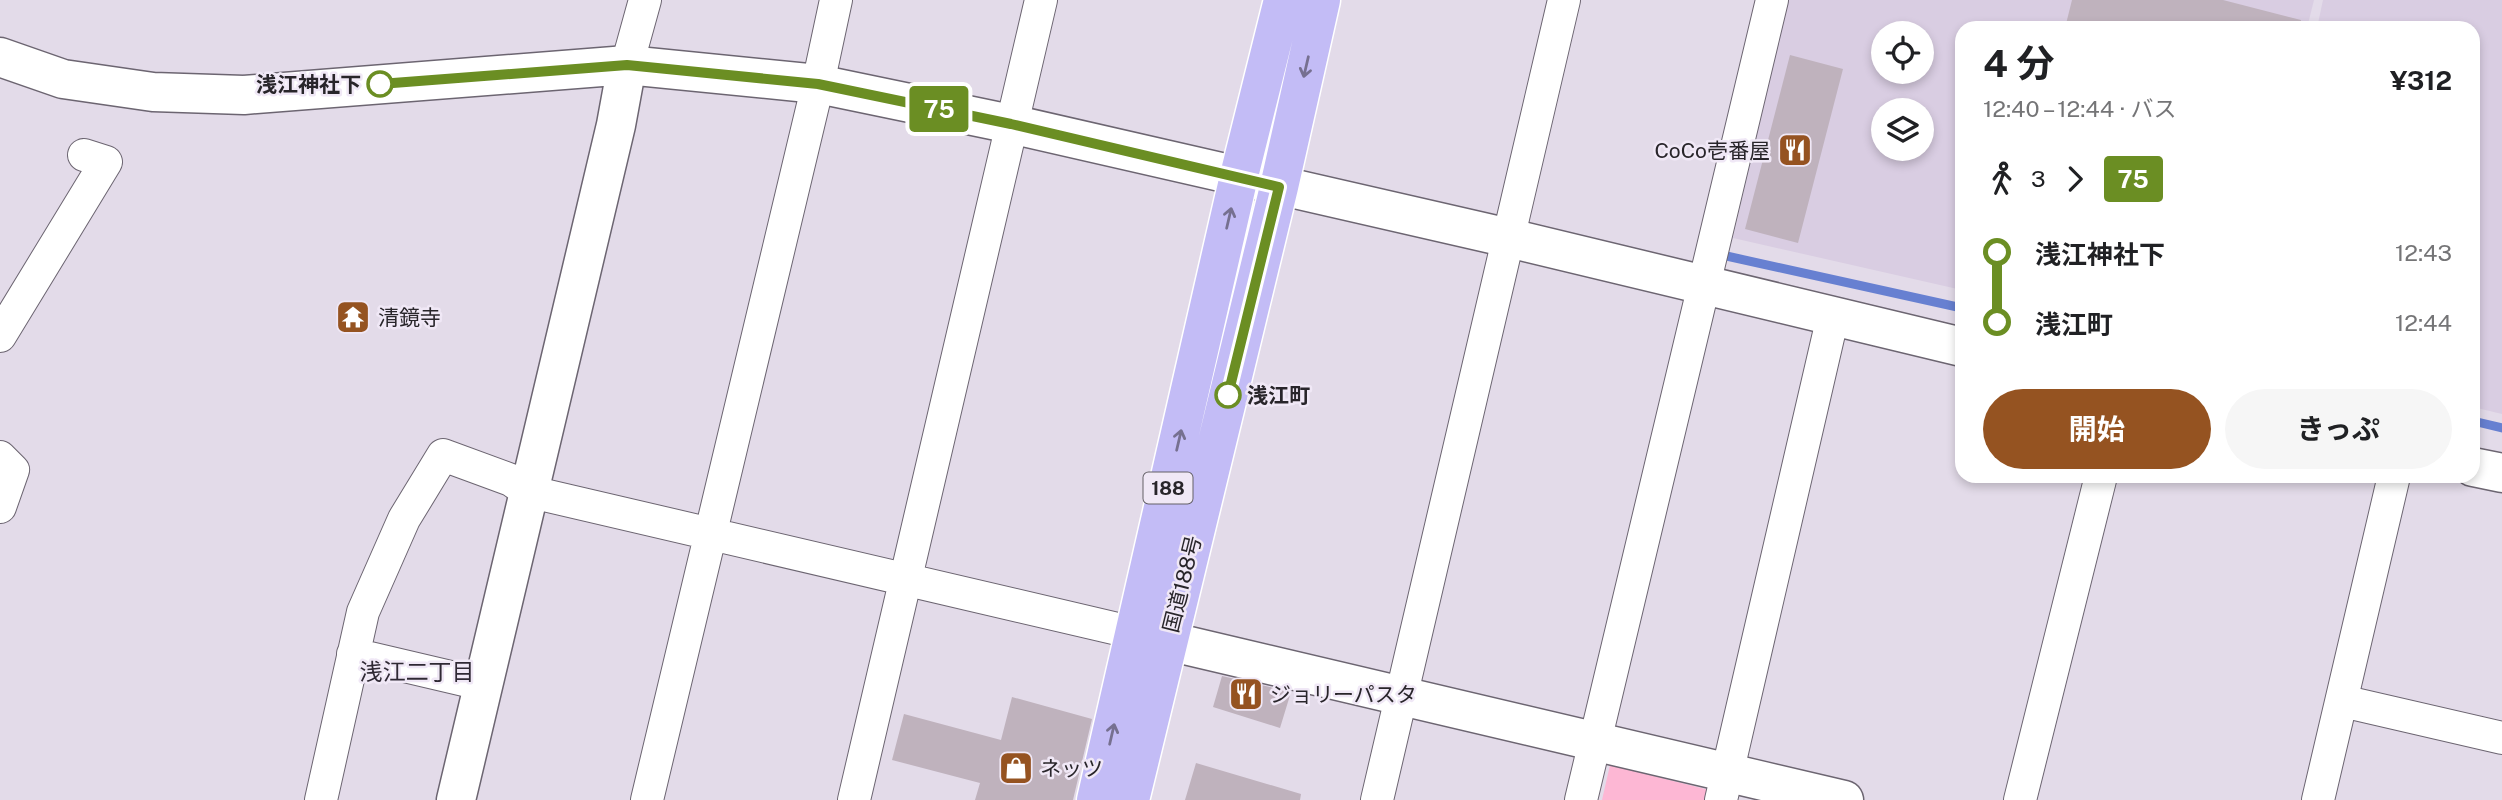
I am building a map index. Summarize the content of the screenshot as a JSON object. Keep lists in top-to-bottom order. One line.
{"streets":{"highway":["188","国道188号"]},"districts":["浅江二丁目"],"places":{"other":["浅江神社下","浅江町"],"restaurant":["CoCo壱番屋","ジョリーパスタ"],"temple":["清鏡寺"],"shop":["ネッツ"]},"lines":["bus line 75"],"page":{"on_map":"75","heading":["4 分","12:40 – 12:44 · バス","¥312"],"legs":["3","75"],"list":[{"name":"浅江神社下","value":"12:43"},{"name":"浅江町","value":"12:44"}],"buttons":["開始","きっぷ"]}}
